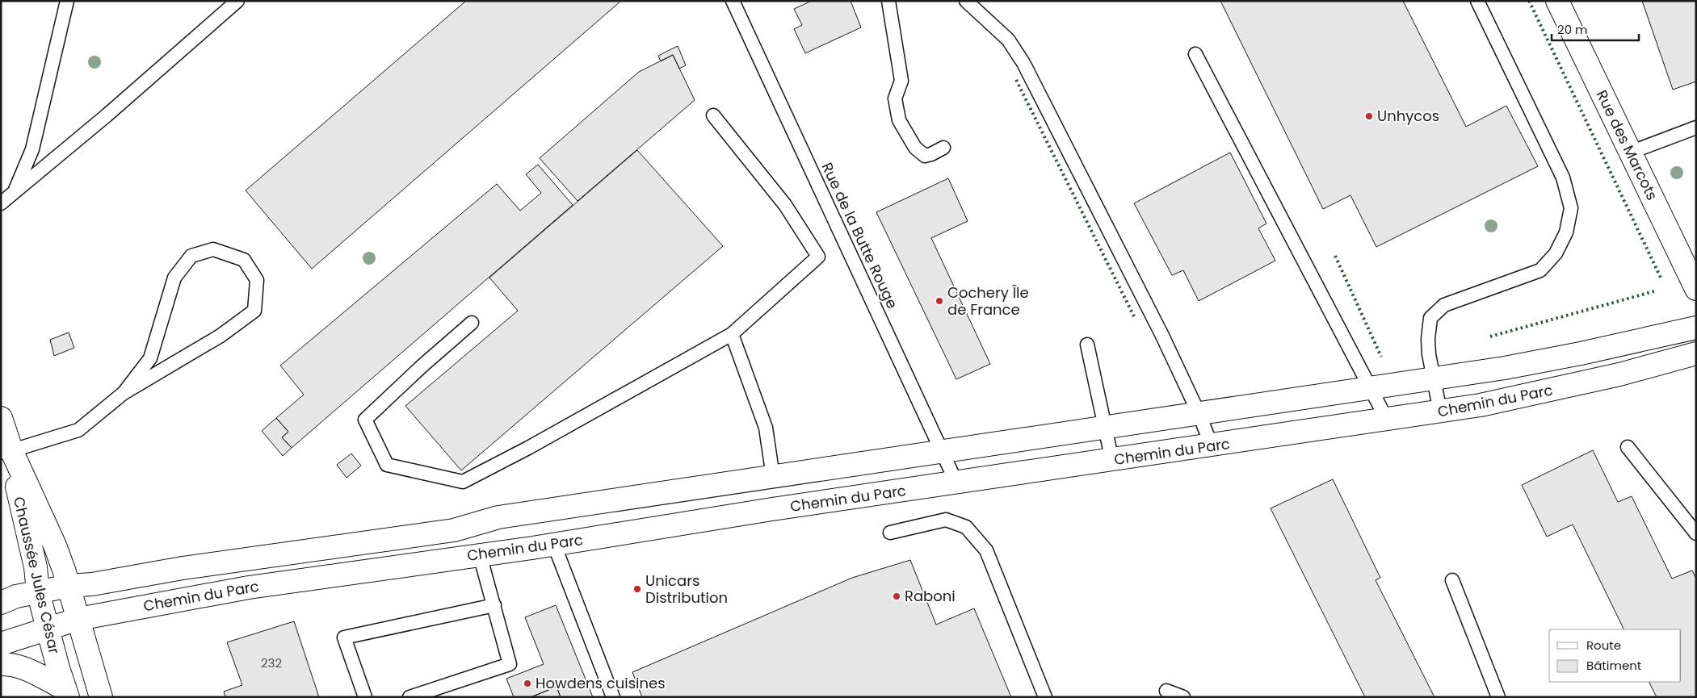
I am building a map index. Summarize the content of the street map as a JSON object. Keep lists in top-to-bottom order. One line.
{"streets":{"main road":["Rue des Marcots","Chemin du Parc","Chaussée Jules César"],"lane":["Rue de la Butte Rouge"]},"crossings":[["Rue de la Butte Rouge","Chemin du Parc"],["Chemin du Parc","Chaussée Jules César"]],"places":["Unhycos","Cochery Île de France","Unicars Distribution","Raboni","Howdens cuisines"],"house_numbers":["232"],"legend":["Route","Bâtiment"],"scale_bar":"20 m"}
